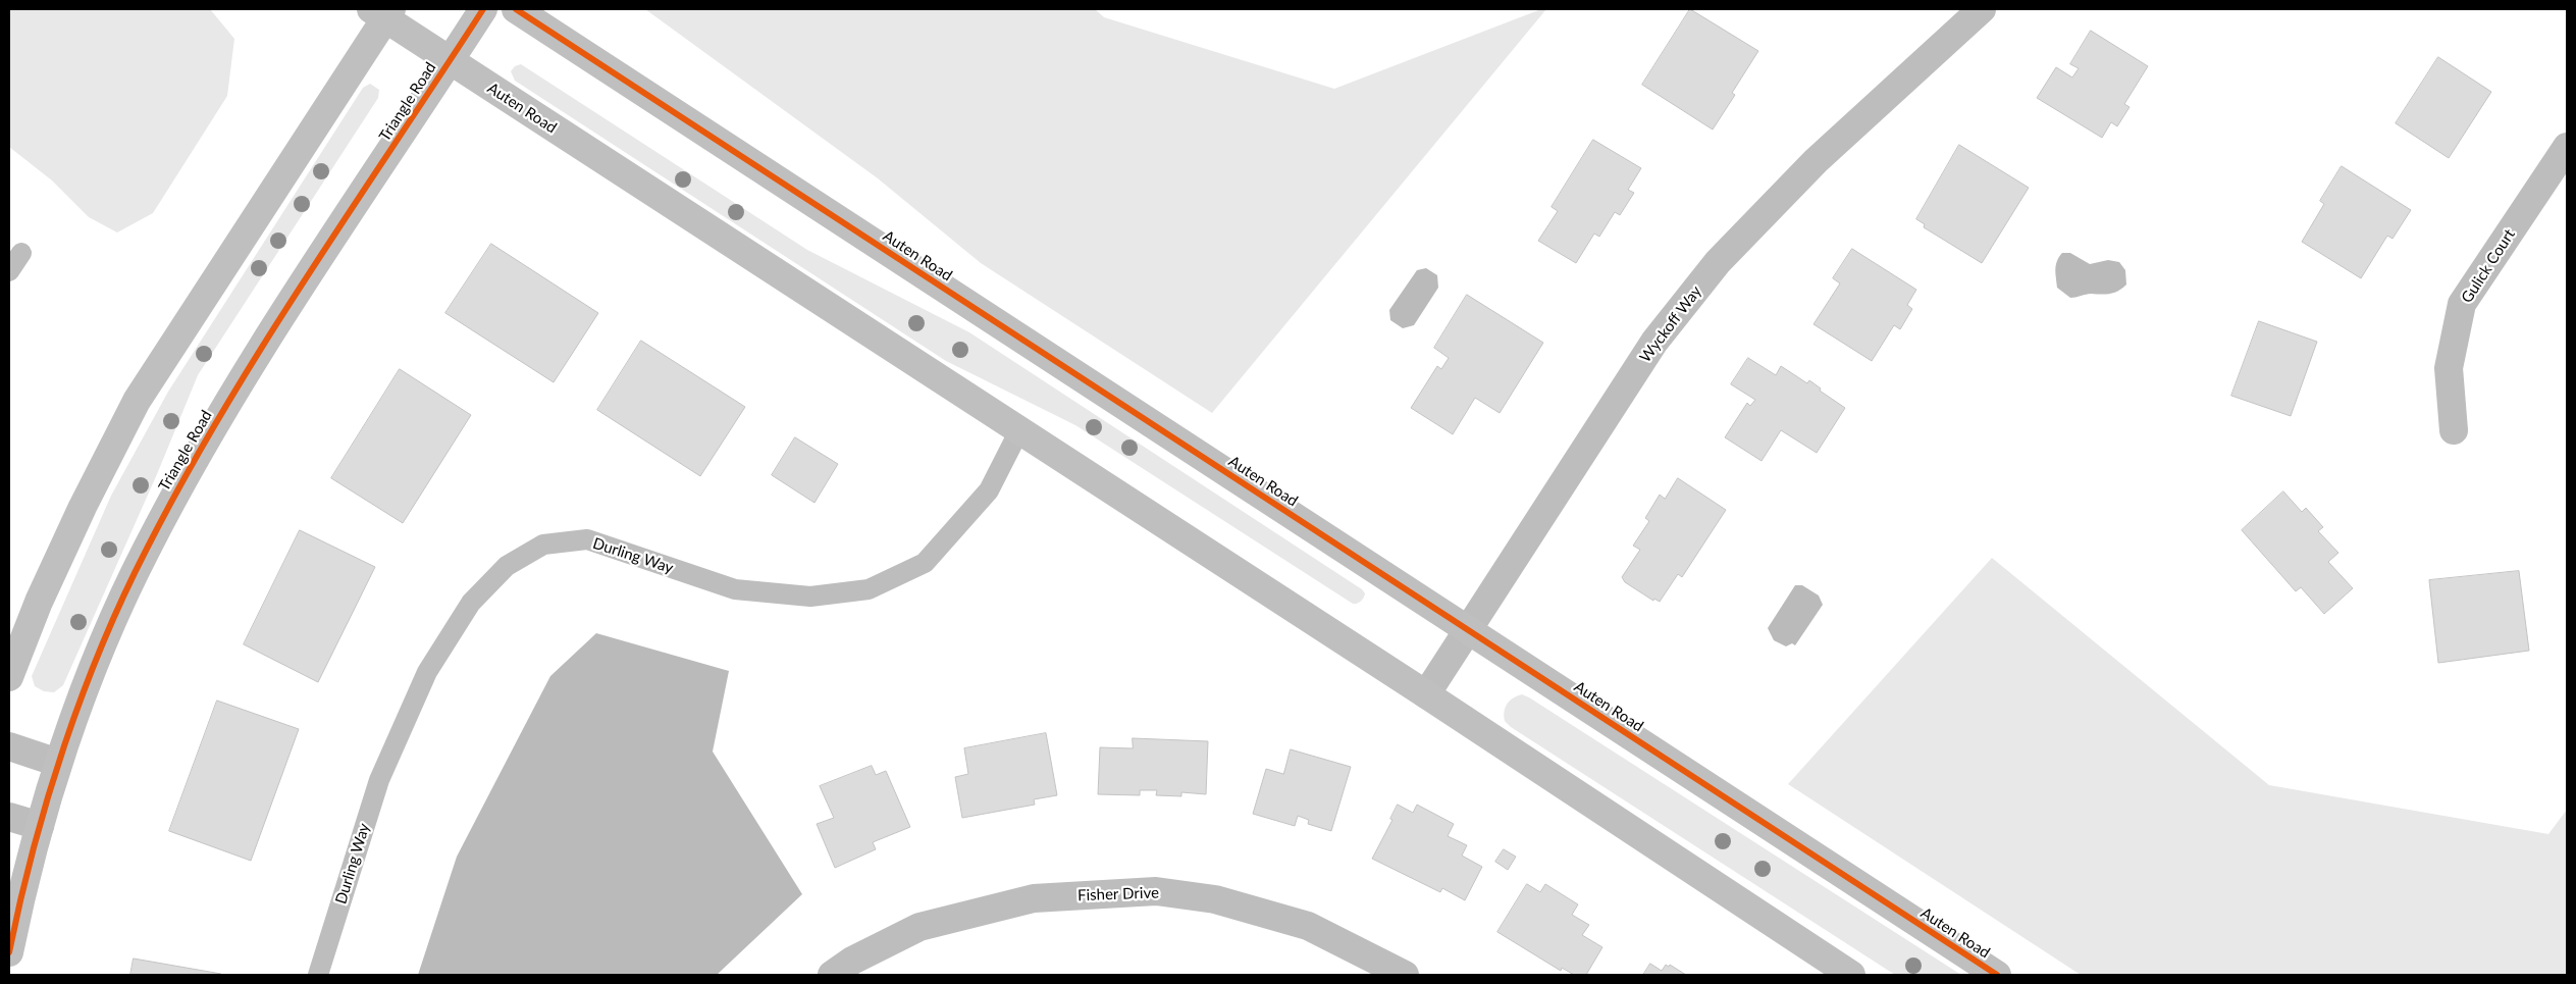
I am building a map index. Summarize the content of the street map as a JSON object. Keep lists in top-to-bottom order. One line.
{"streets":{"street":["Triangle Road","Auten Road","Gulick Court","Wyckoff Way","Fisher Drive"],"lane":["Durling Way"]},"crossings":[["Triangle Road","Auten Road"],["Auten Road","Wyckoff Way"],["Auten Road","Durling Way"]]}
